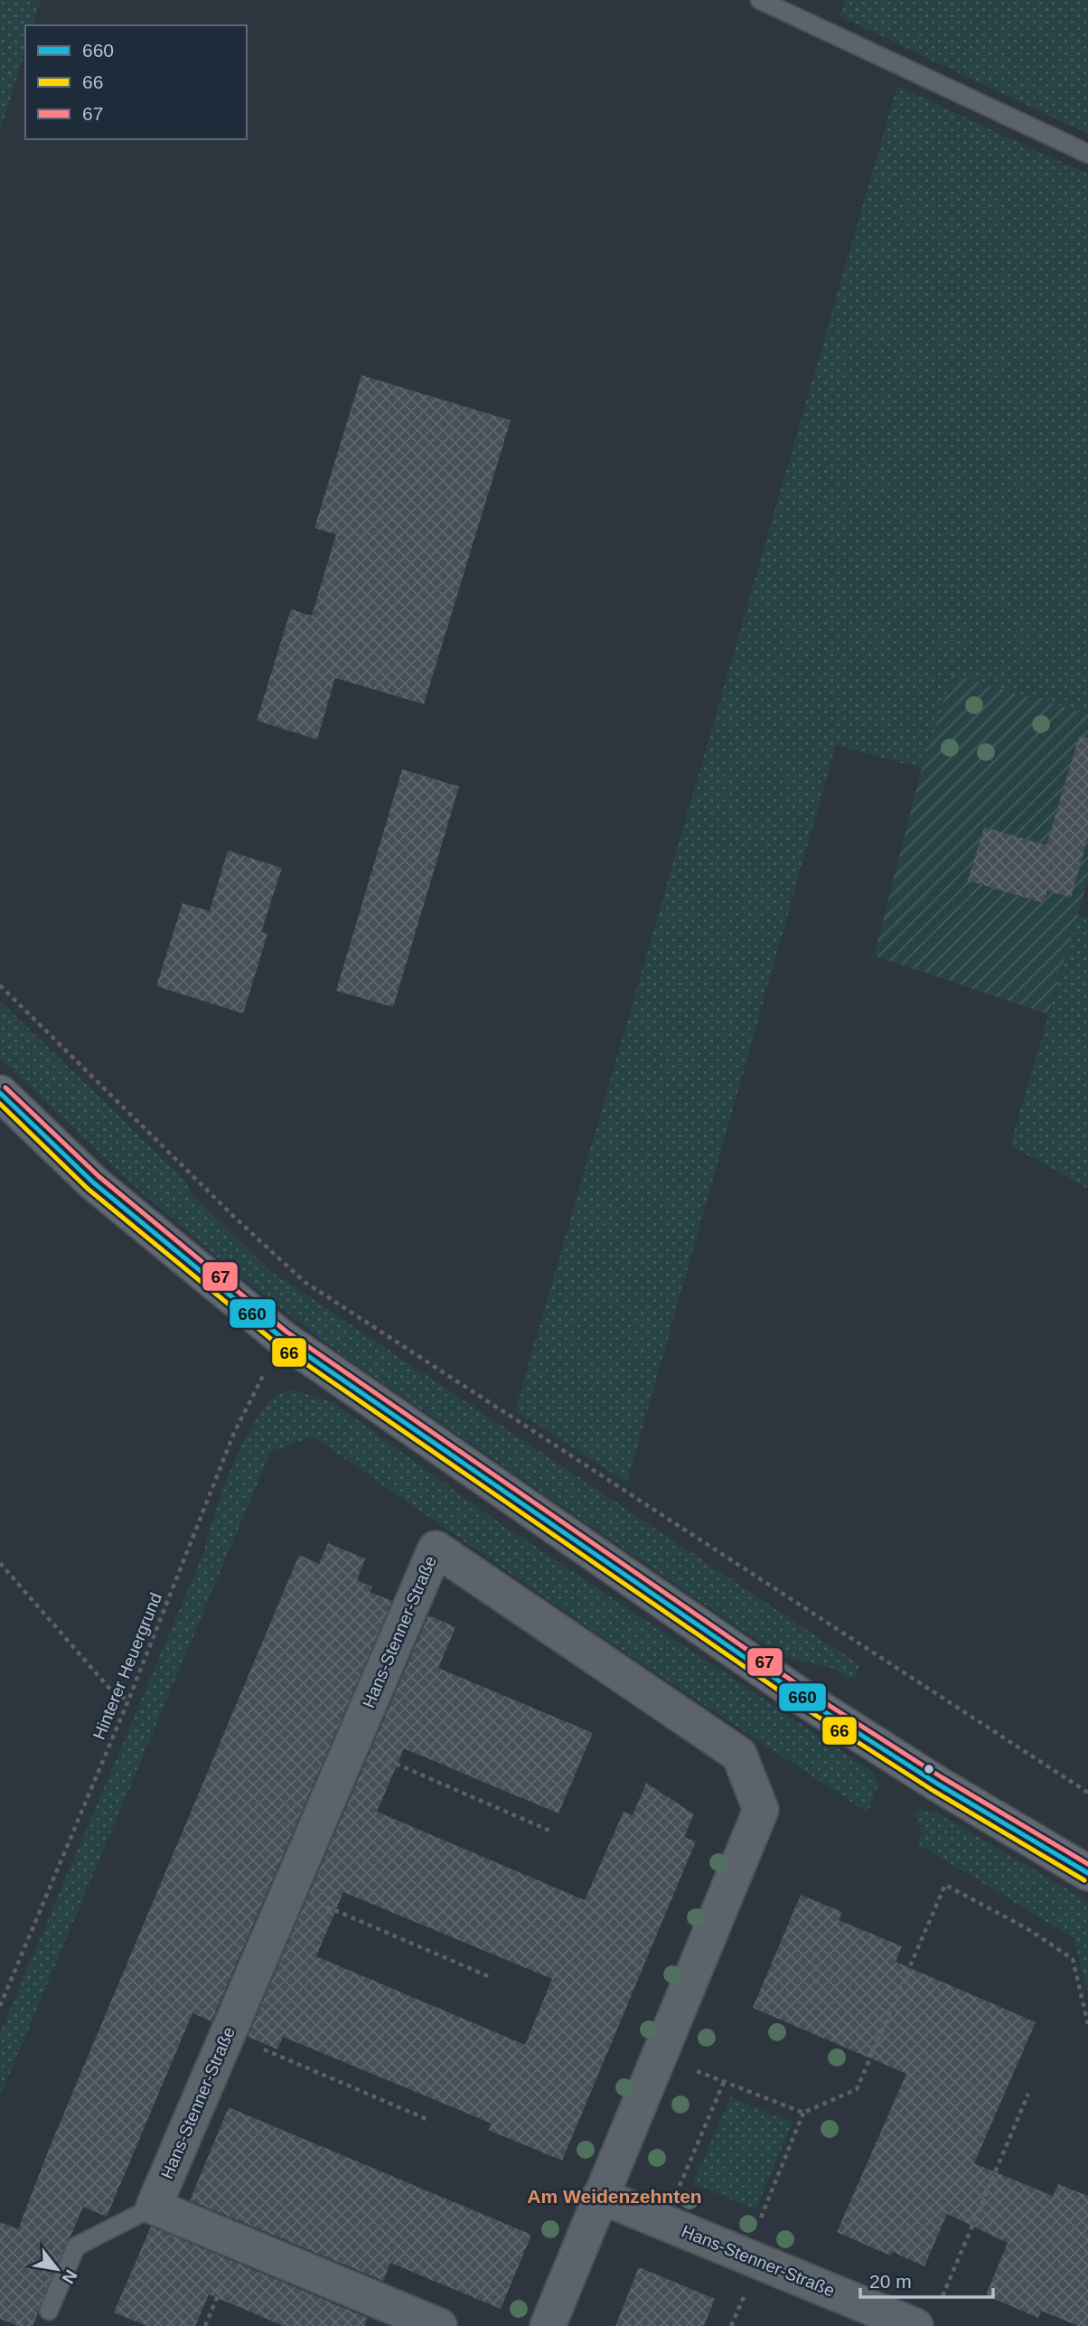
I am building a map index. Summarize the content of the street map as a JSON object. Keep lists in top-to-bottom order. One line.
{"streets":{"street":["Hans-Stenner-Straße"],"path":["Hinterer Heuergrund"]},"districts":["Am Weidenzehnten"],"lines":["transit line 67","transit line 660","transit line 66"],"legend":["660","66","67"],"scale_bar":"20 m","north":"bottom right"}
